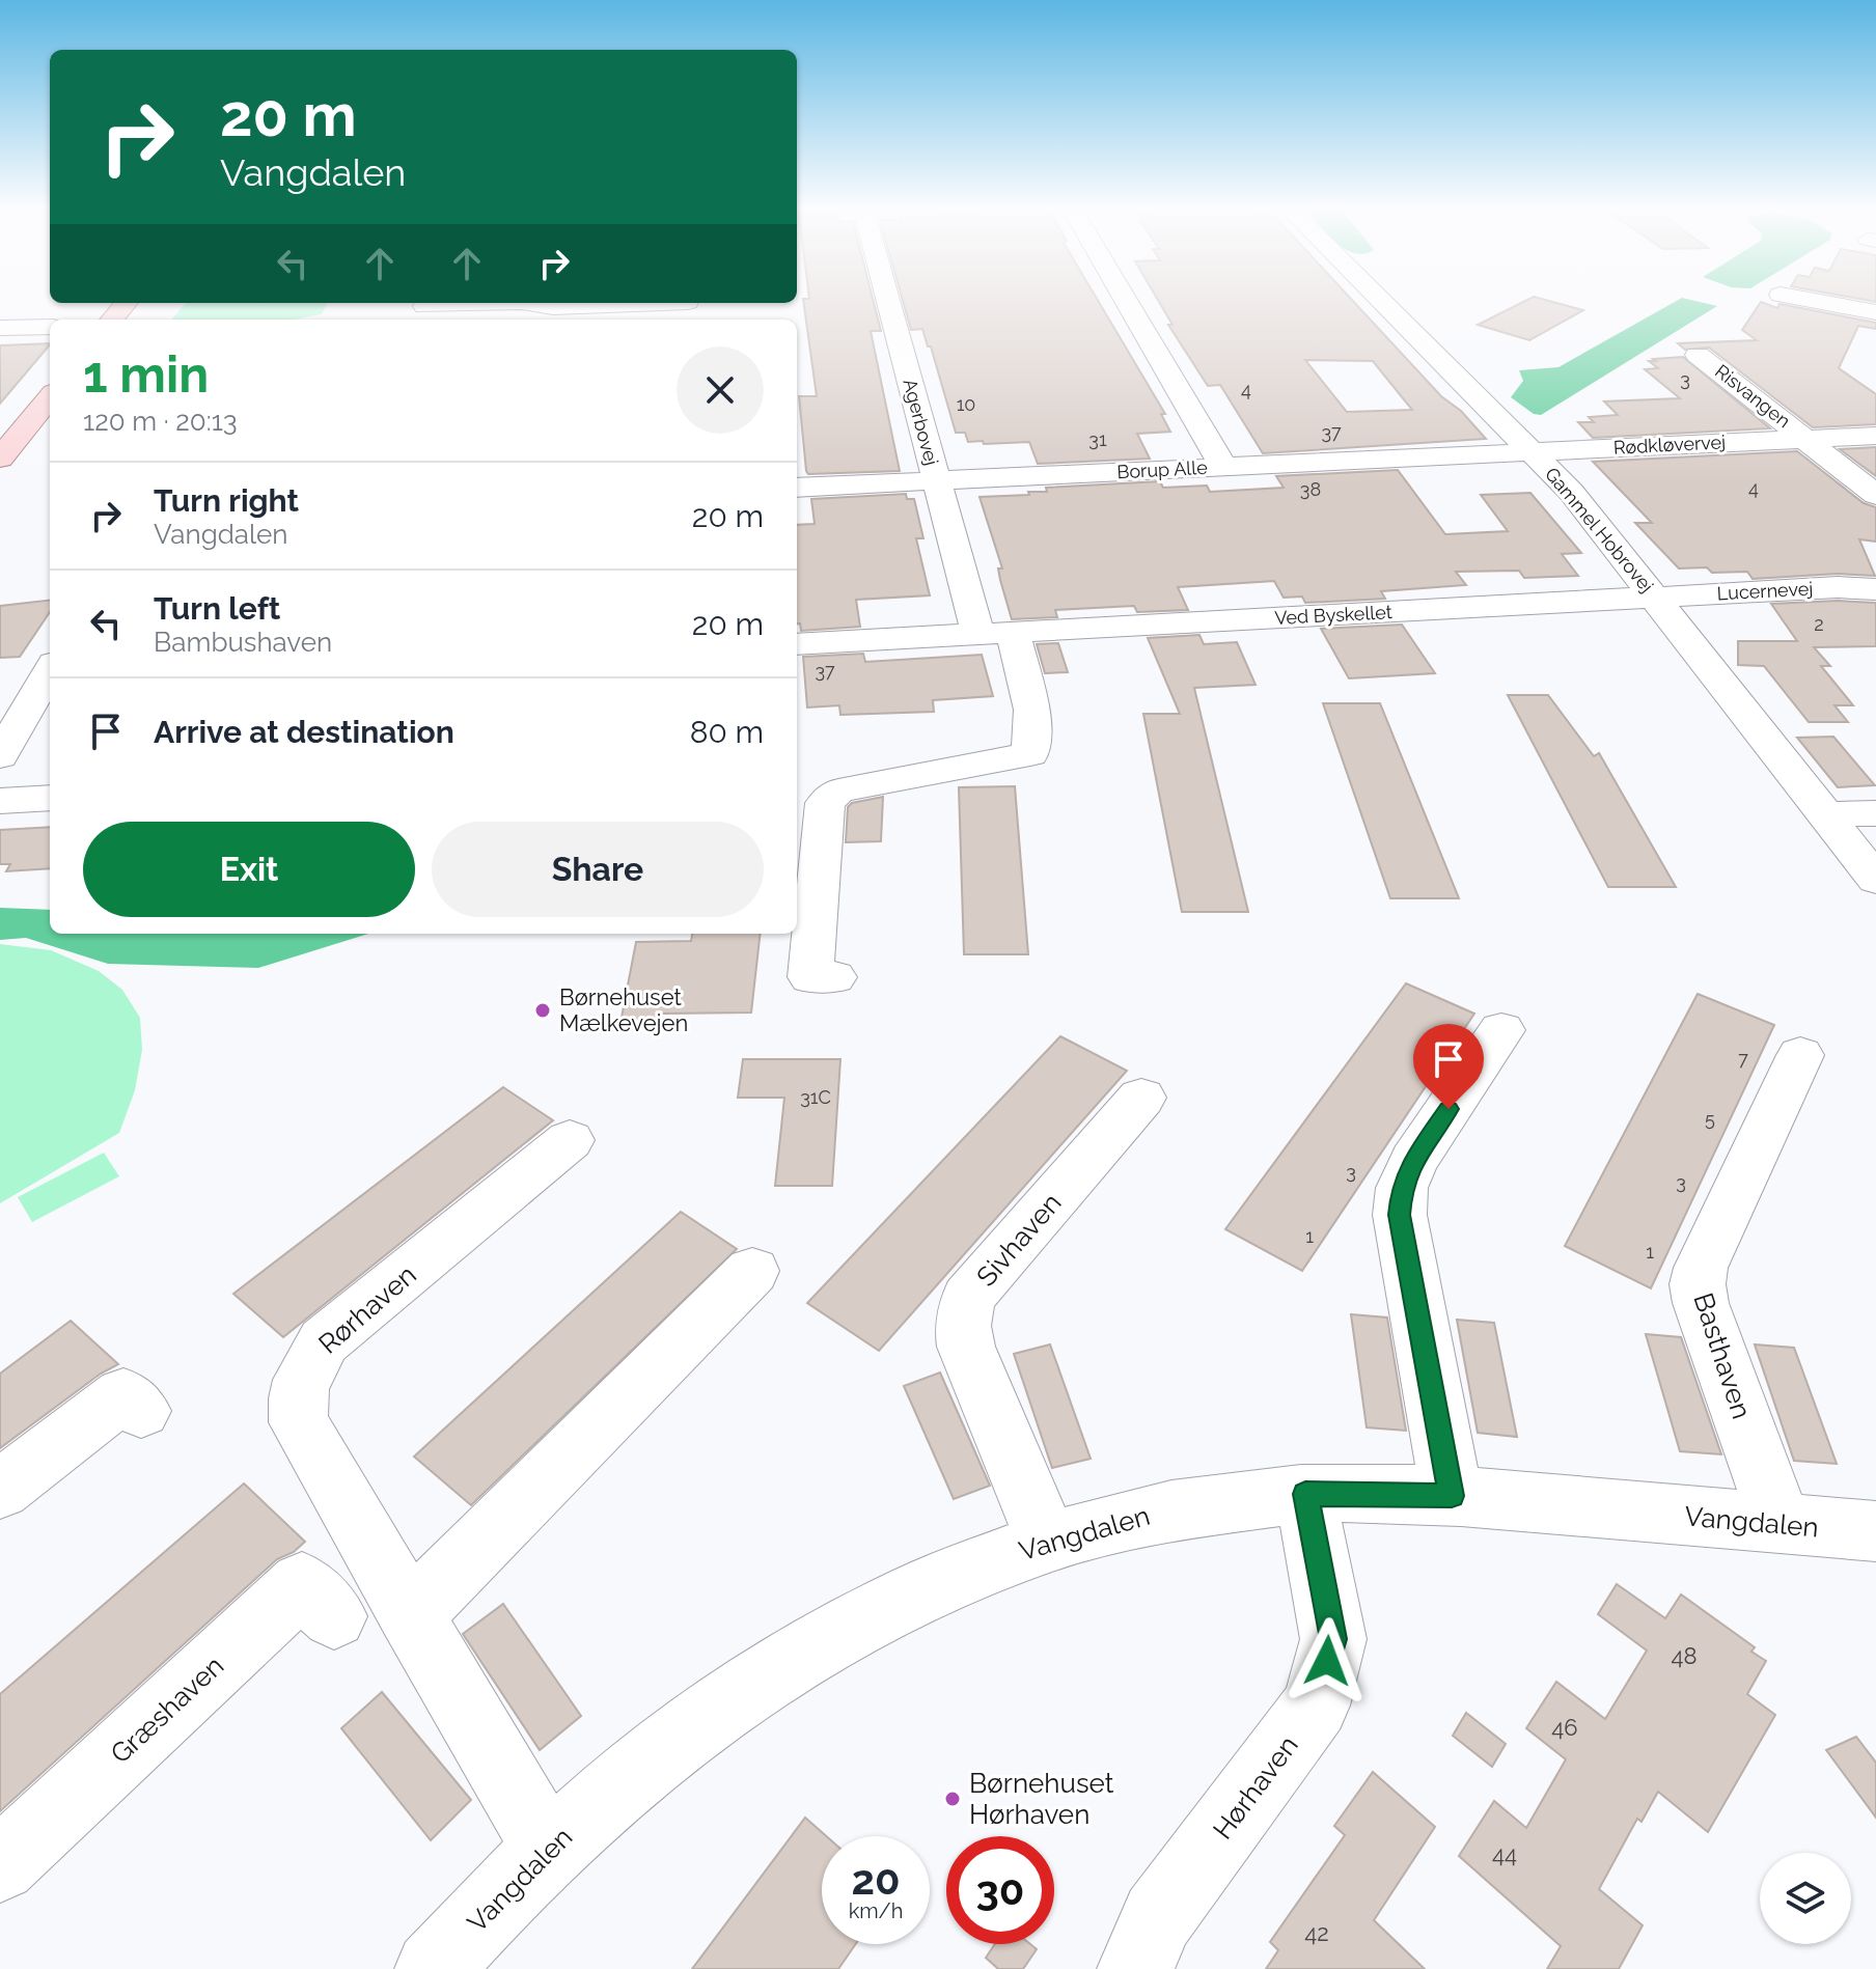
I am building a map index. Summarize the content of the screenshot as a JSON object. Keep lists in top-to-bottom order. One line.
{"streets":{"street":["Risvangen","Agerbovej","Rødkløvervej","Borup Alle","Gammel Hobrovej","Lucernevej","Ved Byskellet","Sivhaven","Rørhaven","Basthaven","Vangdalen","Græshaven","Hørhaven"]},"crossings":[["Risvangen","Rødkløvervej"],["Agerbovej","Borup Alle"],["Agerbovej","Ved Byskellet"],["Rødkløvervej","Borup Alle"],["Rødkløvervej","Gammel Hobrovej"],["Borup Alle","Gammel Hobrovej"],["Gammel Hobrovej","Lucernevej"],["Gammel Hobrovej","Ved Byskellet"],["Lucernevej","Ved Byskellet"],["Sivhaven","Vangdalen"],["Rørhaven","Vangdalen"],["Basthaven","Vangdalen"],["Vangdalen","Hørhaven"]],"places":["Børnehuset Mælkevejen","Børnehuset Hørhaven"],"house_numbers":["3","4","10","37","31","4","38","2","37","7","31C","5","3","3","1","1","48","46","44","42"],"page":{"turn":["20 m","Vangdalen"],"heading":["1 min","120 m · 20:13"],"list":[{"name":"Turn right","note":"Vangdalen","value":"20 m"},{"name":"Turn left","note":"Bambushaven","value":"20 m"},{"name":"Arrive at destination","value":"80 m"}],"buttons":["Exit","Share"],"speed":"20 km/h","limit":"30"}}
